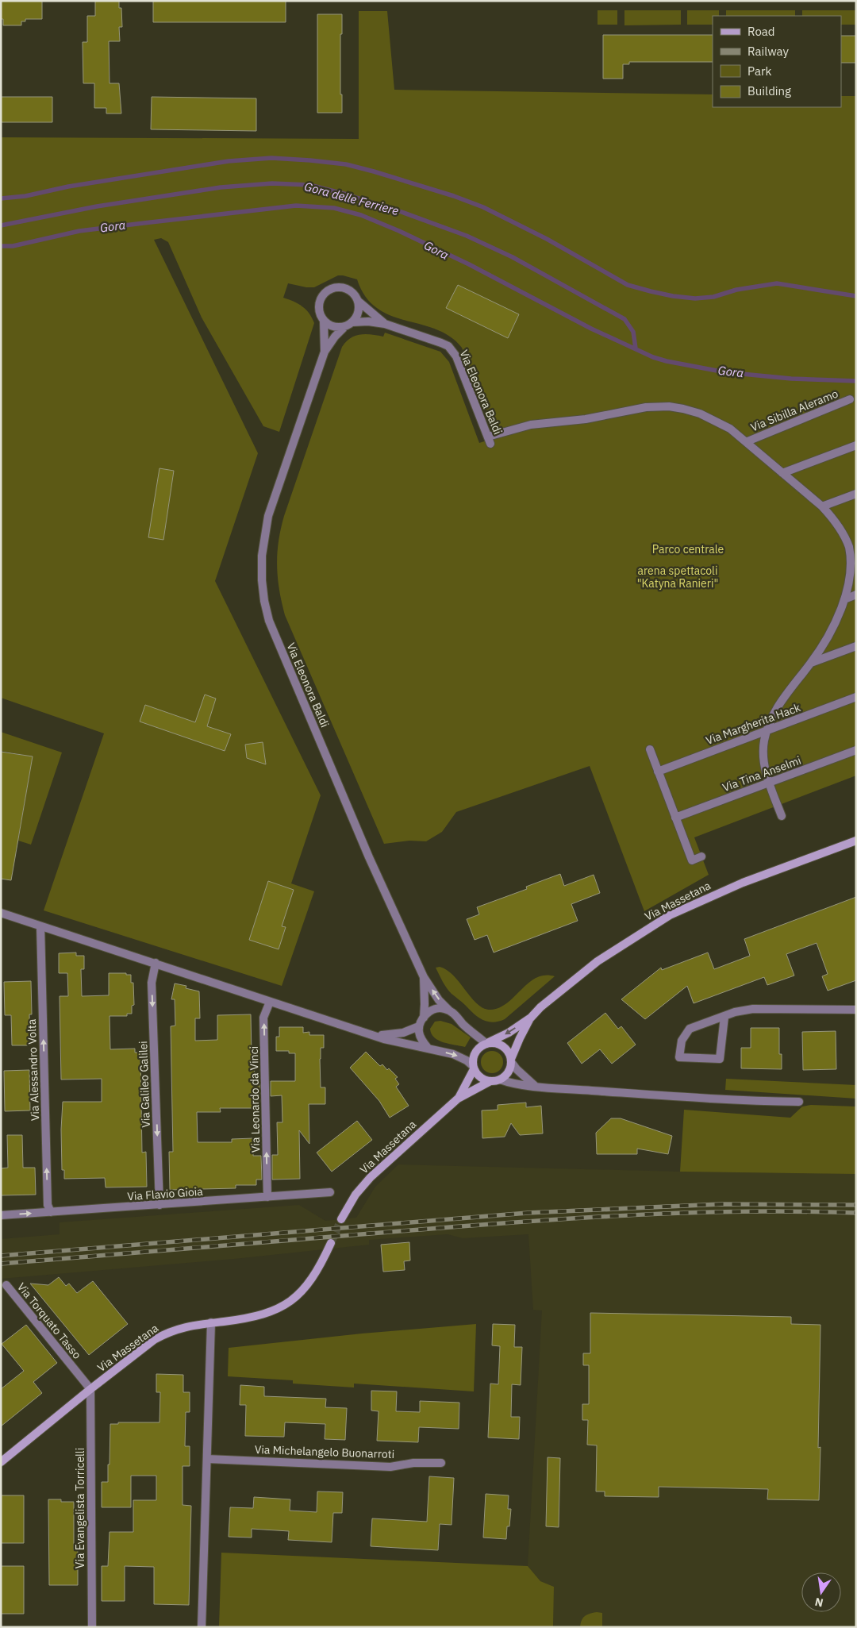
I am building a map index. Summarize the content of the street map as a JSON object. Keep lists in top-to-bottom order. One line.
{"streets":{"main road":["Via Massetana"],"street":["Via Eleonora Baldi","Via Sibilla Aleramo","Via Margherita Hack","Via Tina Anselmi","Via Alessandro Volta","Via Galileo Galilei","Via Leonardo da Vinci","Via Flavio Gioia","Via Torquato Tasso","Via Michelangelo Buonarroti","Via Evangelista Torricelli"]},"crossings":[["Via Eleonora Baldi","Via Sibilla Aleramo"],["Via Massetana","Via Torquato Tasso"],["Via Massetana","Via Evangelista Torricelli"],["Via Alessandro Volta","Via Flavio Gioia"],["Via Galileo Galilei","Via Flavio Gioia"],["Via Leonardo da Vinci","Via Flavio Gioia"],["Via Torquato Tasso","Via Evangelista Torricelli"]],"one_way":["Via Alessandro Volta","Via Galileo Galilei","Via Leonardo da Vinci"],"water":["Gora delle Ferriere","Gora"],"parks":["Parco centrale","arena spettacoli \"Katyna Ranieri\""],"legend":["Road","Railway","Park","Building"],"north":"bottom"}
